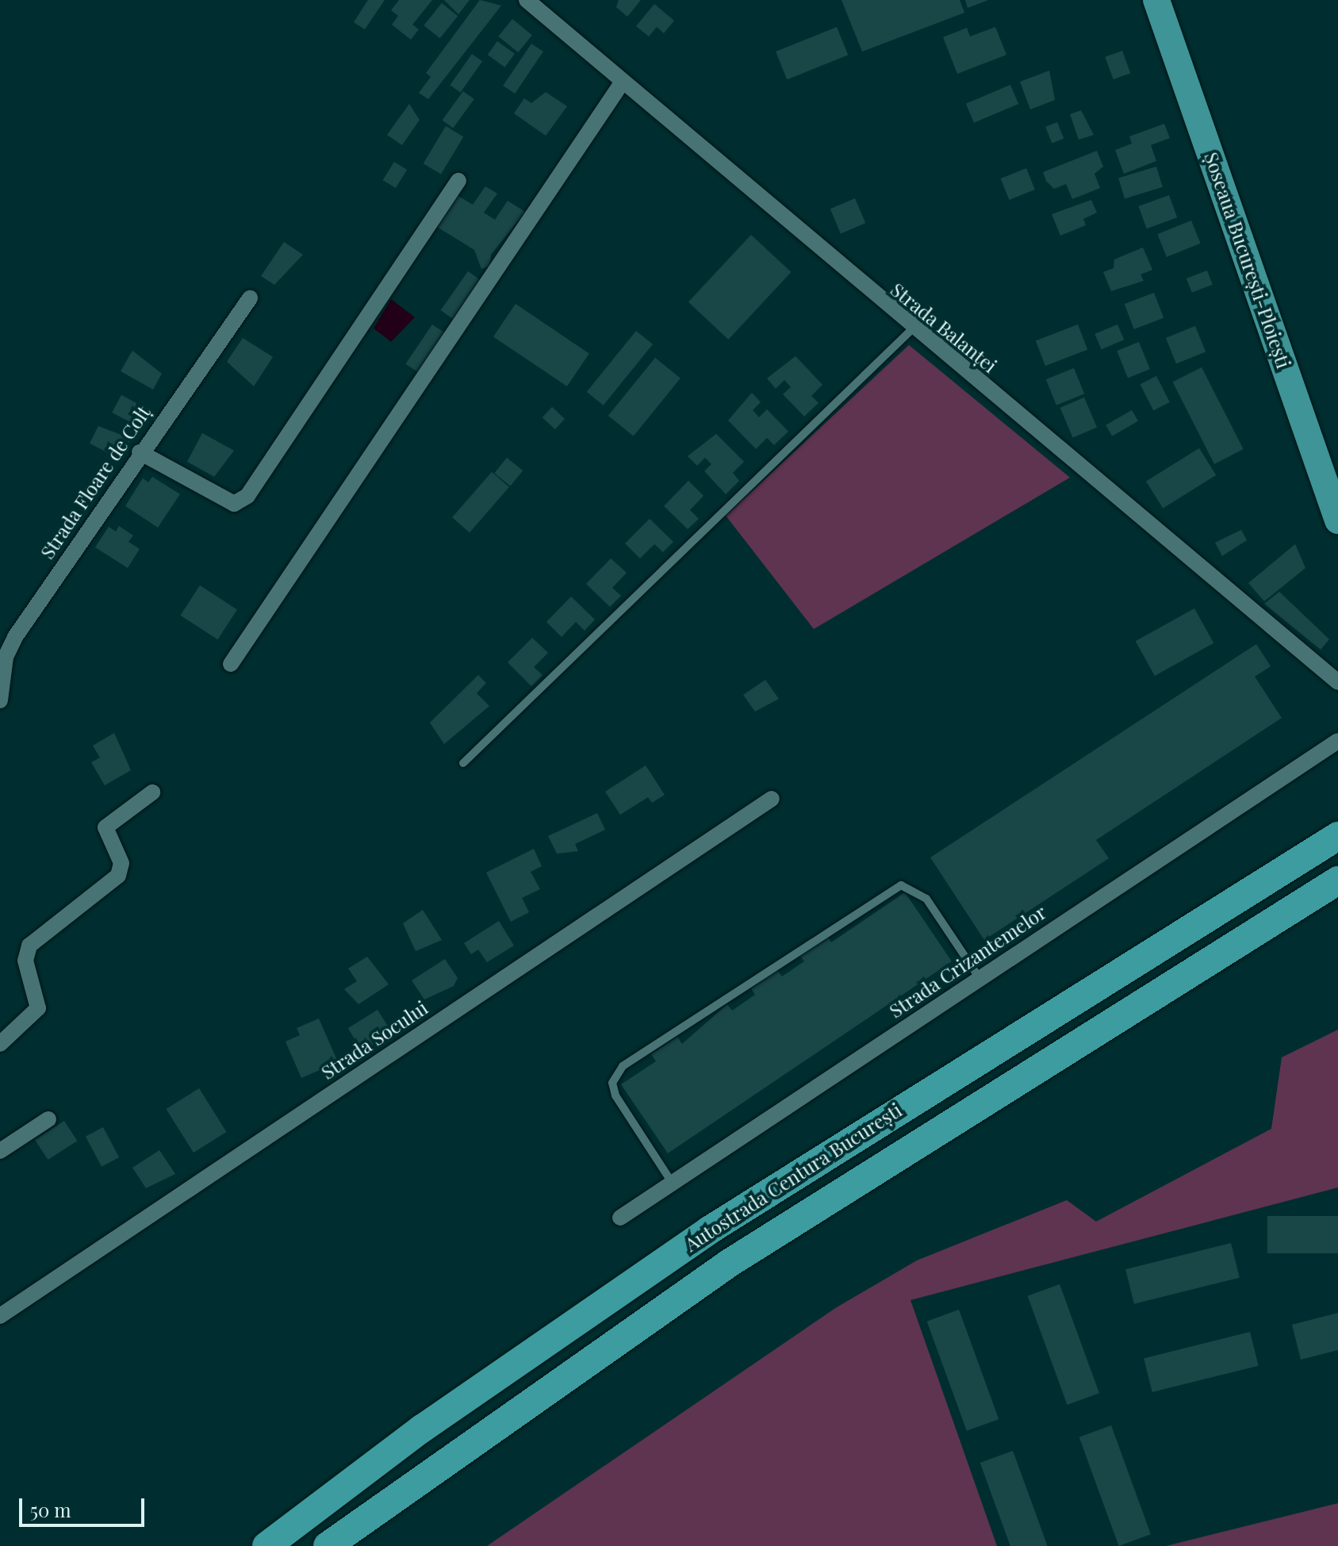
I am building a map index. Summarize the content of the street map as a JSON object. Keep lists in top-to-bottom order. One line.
{"streets":{"highway":["Șoseaua București-Ploiești","Autostrada Centura București"],"street":["Strada Balanței","Strada Floare de Colț","Strada Crizantemelor","Strada Socului"]},"scale_bar":"50 m"}
